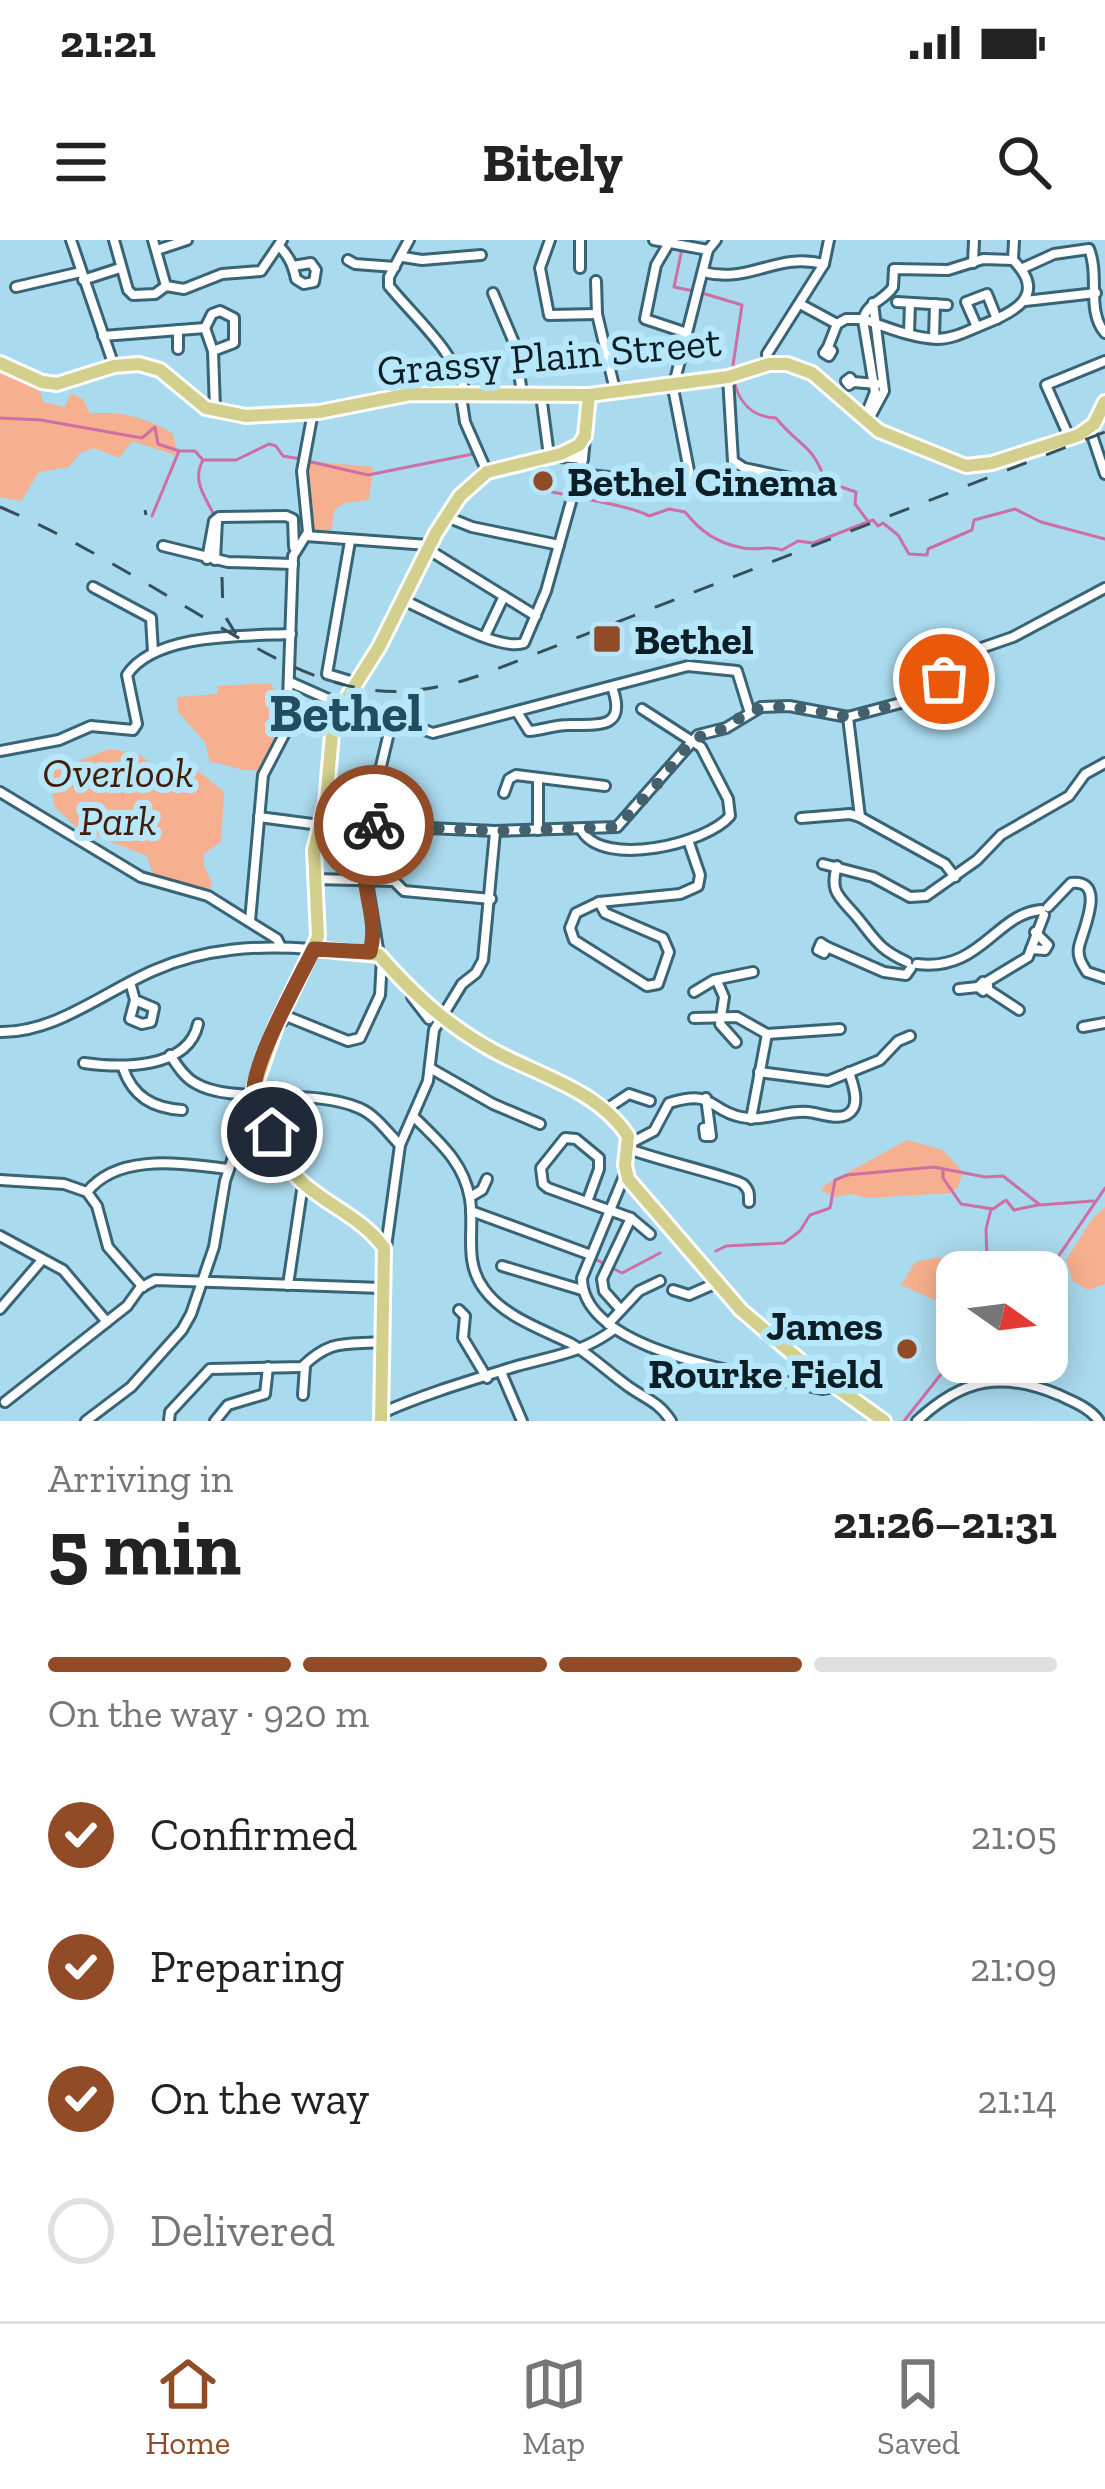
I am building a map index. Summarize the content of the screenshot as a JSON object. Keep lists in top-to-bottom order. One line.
{"streets":{"main road":["Grassy Plain Street"]},"districts":["Bethel"],"parks":["Overlook Park"],"places":{"other":["Bethel Cinema","James Rourke Field"],"transit":["Bethel"]},"north":"right","page":{"status":"21:21","header":"Bitely","heading":["5 min","Arriving in","21:26–21:31"],"bar":"On the way · 920 m","list":[["Confirmed","21:05"],["Preparing","21:09"],["On the way","21:14"],"Delivered"],"tabs":["Home","Map","Saved"]}}
